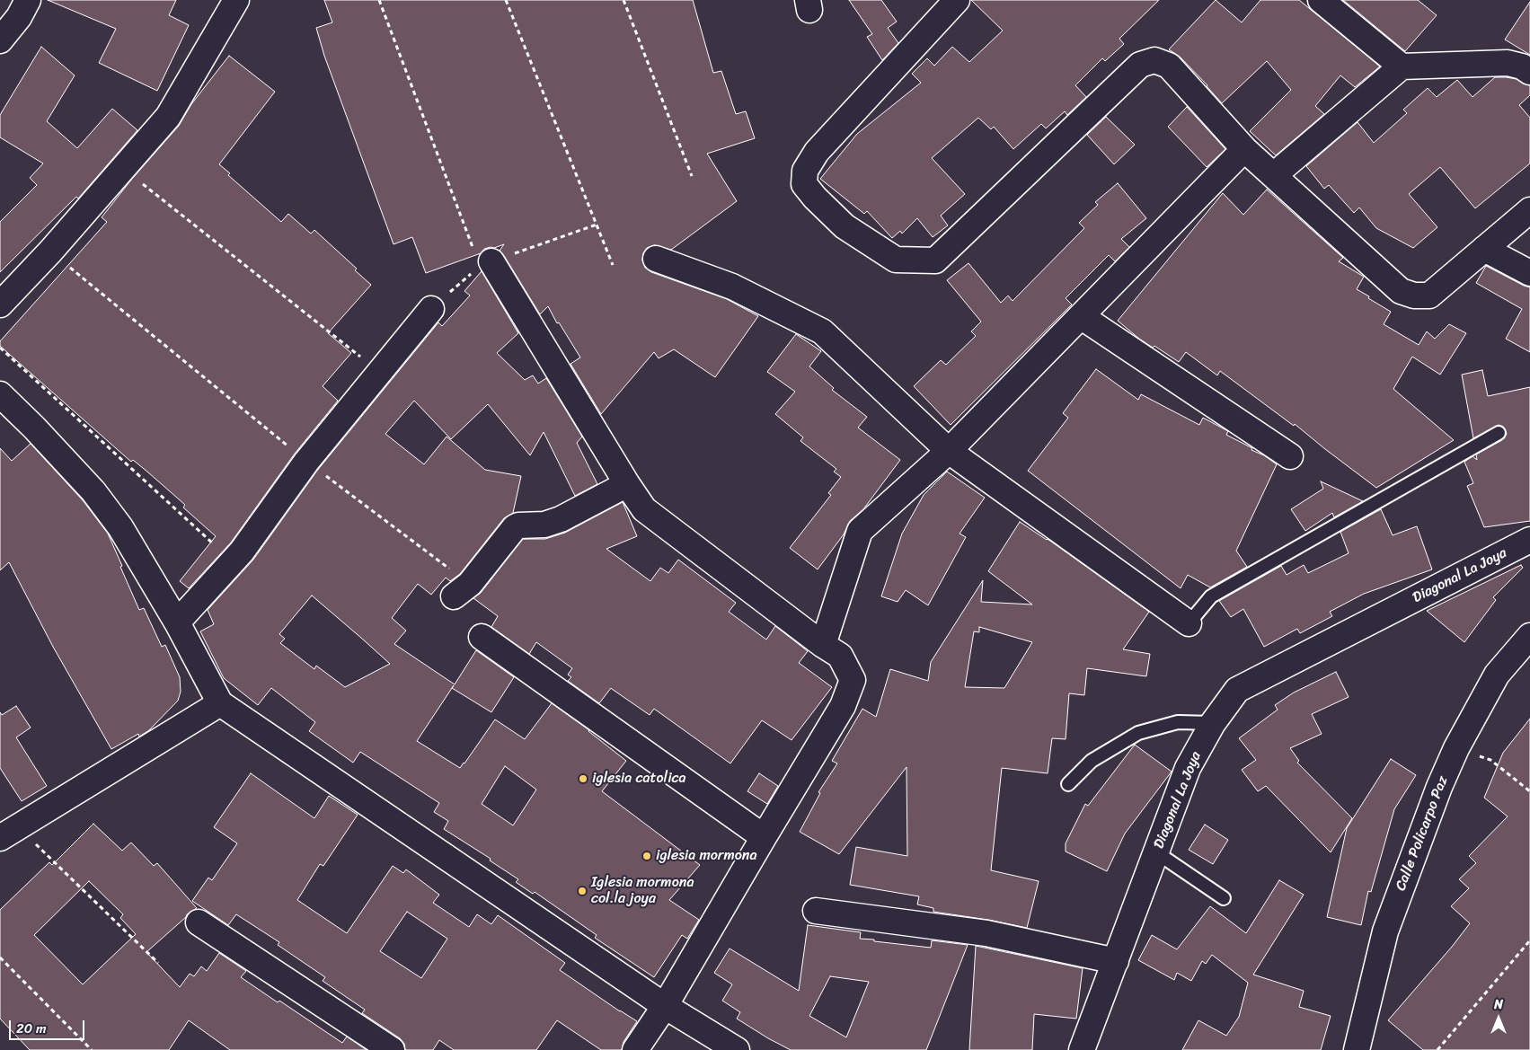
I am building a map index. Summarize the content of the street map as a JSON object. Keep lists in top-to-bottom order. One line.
{"streets":{"street":["Diagonal La Joya","Calle Policarpo Paz"]},"places":["iglesia catolica","iglesia mormona","Iglesia mormona col.la joya"],"scale_bar":"20 m","north":"top"}
